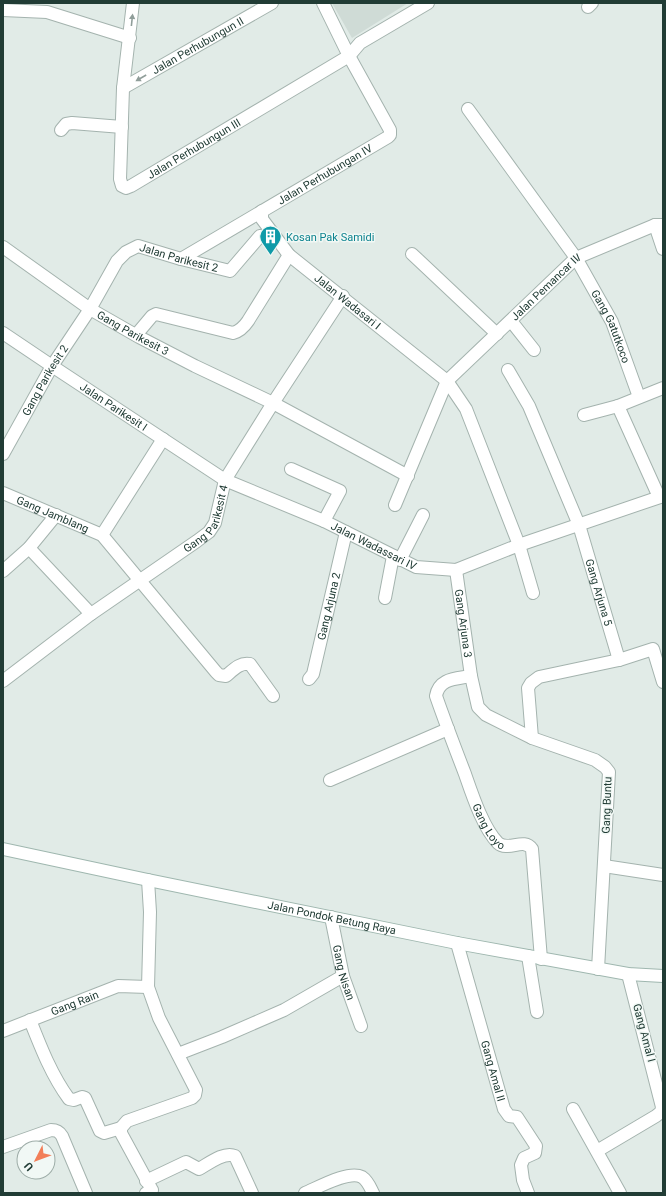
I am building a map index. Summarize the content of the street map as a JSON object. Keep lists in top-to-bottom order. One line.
{"streets":{"street":["Jalan Perhubungun II","Jalan Perhubungun III","Jalan Perhubungan IV","Jalan Parikesit 2","Jalan Pemancar III","Jalan Wadasari I","Gang Gatutkoco","Gang Parikesit 3","Gang Parikesit 2","Jalan Parikesit I","Gang Jamblang","Gang Parikesit 4","Jalan Wadassari IV","Gang Arjuna 5","Gang Arjuna 2","Gang Arjuna 3","Gang Buntu","Gang Loyo","Jalan Pondok Betung Raya","Gang Nisan","Gang Rain","Gang Amal I","Gang Amal II"]},"crossings":[["Jalan Perhubungun II","Jalan Perhubungun III"],["Jalan Perhubungun III","Jalan Perhubungan IV"],["Jalan Perhubungan IV","Jalan Parikesit 2"],["Jalan Perhubungan IV","Jalan Wadasari I"],["Jalan Parikesit 2","Gang Parikesit 3"],["Jalan Parikesit 2","Gang Parikesit 2"],["Jalan Pemancar III","Jalan Wadasari I"],["Jalan Pemancar III","Gang Gatutkoco"],["Jalan Wadasari I","Gang Parikesit 4"],["Jalan Wadasari I","Jalan Wadassari IV"],["Gang Parikesit 3","Gang Parikesit 2"],["Gang Parikesit 3","Gang Parikesit 4"],["Gang Parikesit 2","Jalan Parikesit I"],["Jalan Parikesit I","Gang Parikesit 4"],["Jalan Parikesit I","Jalan Wadassari IV"],["Gang Parikesit 4","Jalan Wadassari IV"],["Jalan Wadassari IV","Gang Arjuna 5"],["Jalan Wadassari IV","Gang Arjuna 2"],["Jalan Wadassari IV","Gang Arjuna 3"],["Gang Arjuna 3","Gang Buntu"],["Gang Arjuna 3","Gang Loyo"],["Gang Buntu","Gang Loyo"],["Gang Buntu","Jalan Pondok Betung Raya"],["Gang Loyo","Jalan Pondok Betung Raya"],["Jalan Pondok Betung Raya","Gang Nisan"],["Jalan Pondok Betung Raya","Gang Amal I"],["Jalan Pondok Betung Raya","Gang Amal II"]],"one_way":["Jalan Perhubungun II"],"places":{"building":["Kosan Pak Samidi"]},"north":"bottom left"}
